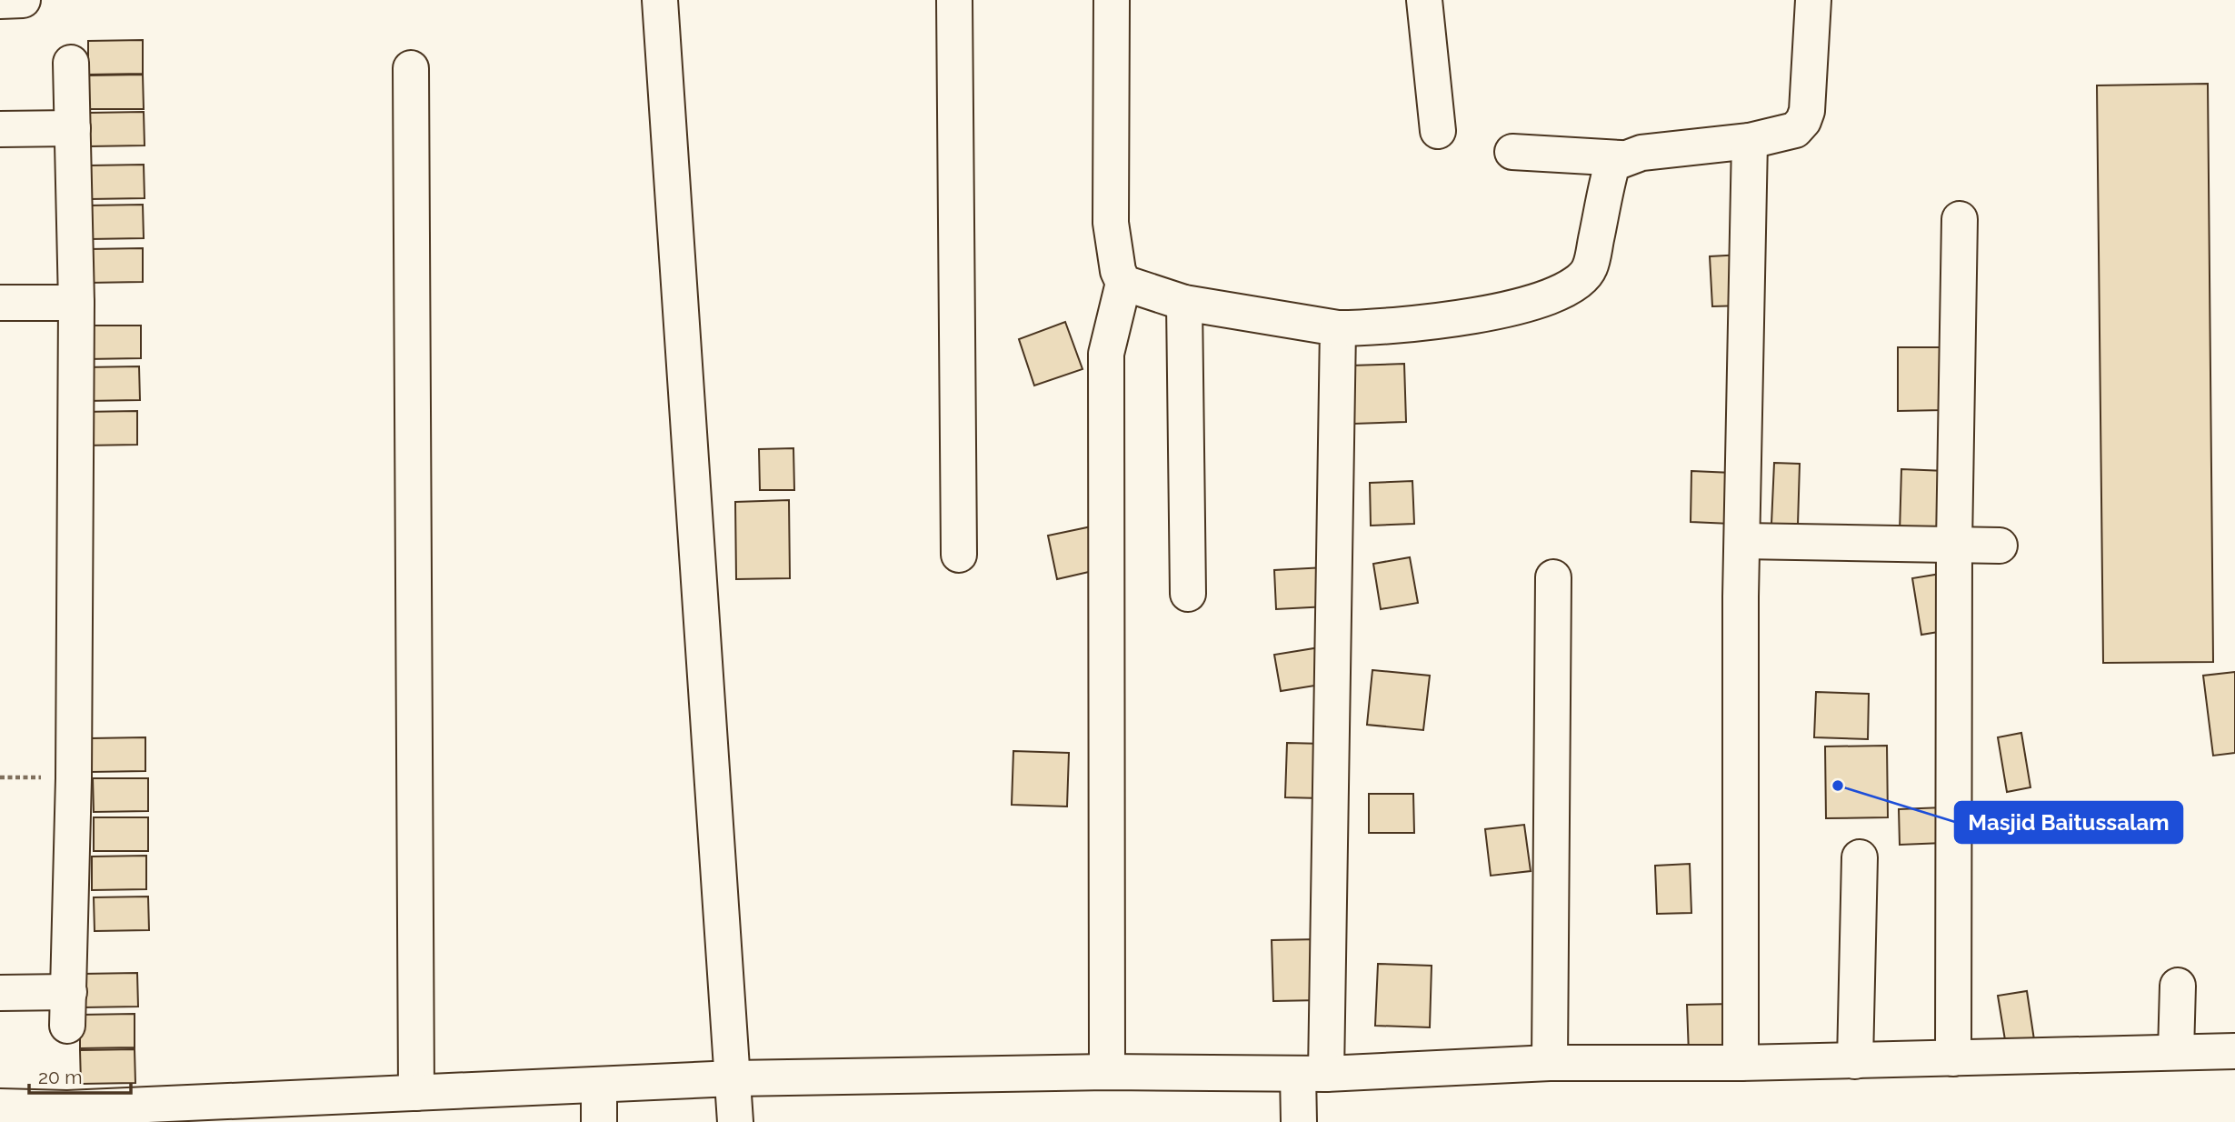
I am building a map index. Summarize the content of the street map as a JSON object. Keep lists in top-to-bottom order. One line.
{"places":["Masjid Baitussalam"],"scale_bar":"20 m"}
